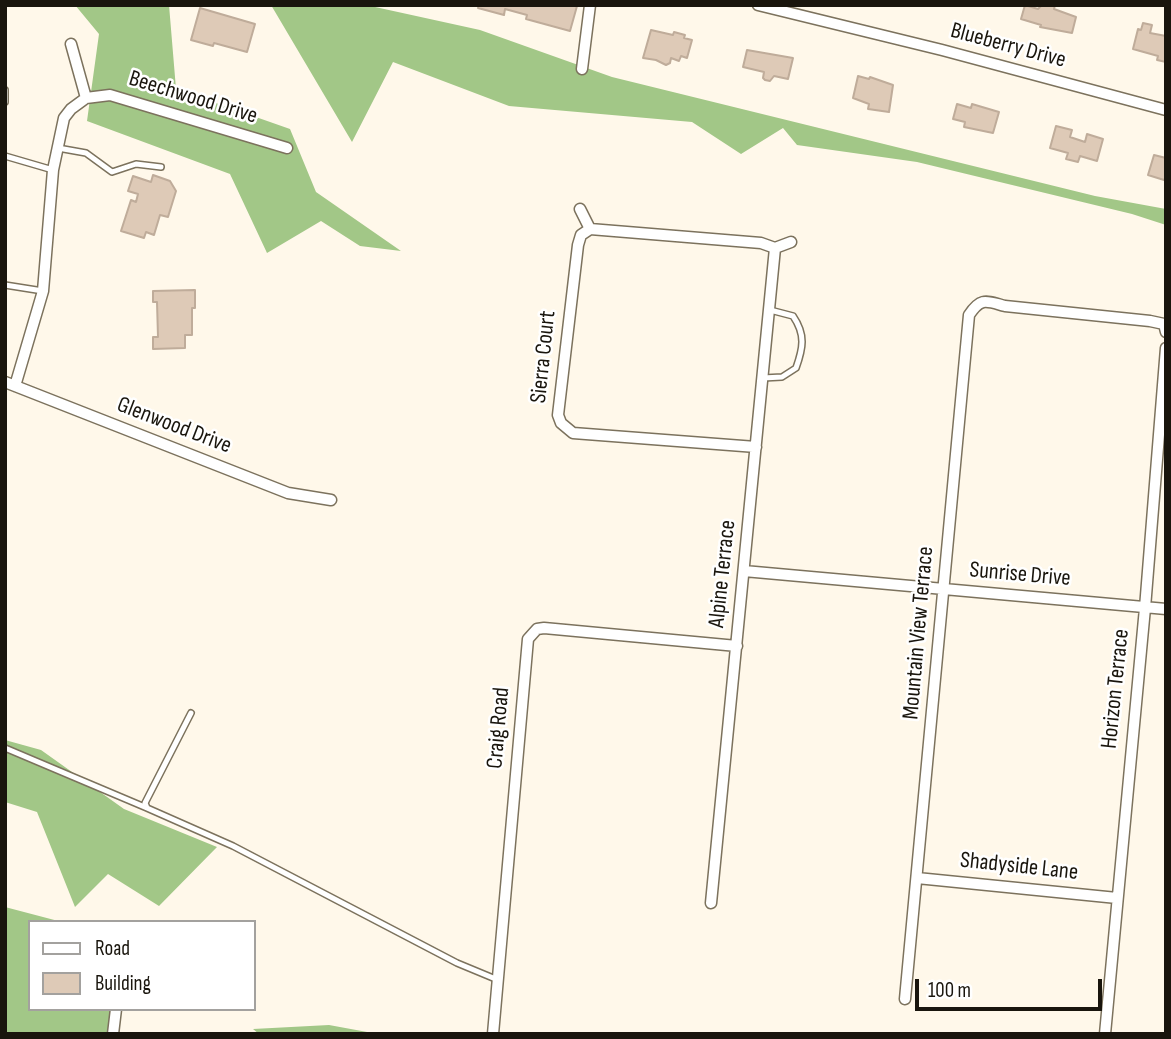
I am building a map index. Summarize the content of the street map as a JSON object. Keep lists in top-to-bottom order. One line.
{"streets":{"street":["Blueberry Drive","Beechwood Drive","Sierra Court","Glenwood Drive","Alpine Terrace","Sunrise Drive","Mountain View Terrace","Horizon Terrace","Craig Road","Shadyside Lane"]},"crossings":[["Sierra Court","Alpine Terrace"],["Alpine Terrace","Sunrise Drive"],["Alpine Terrace","Craig Road"],["Sunrise Drive","Mountain View Terrace"],["Sunrise Drive","Horizon Terrace"],["Mountain View Terrace","Shadyside Lane"],["Horizon Terrace","Shadyside Lane"]],"legend":["Road","Building"],"scale_bar":"100 m"}
